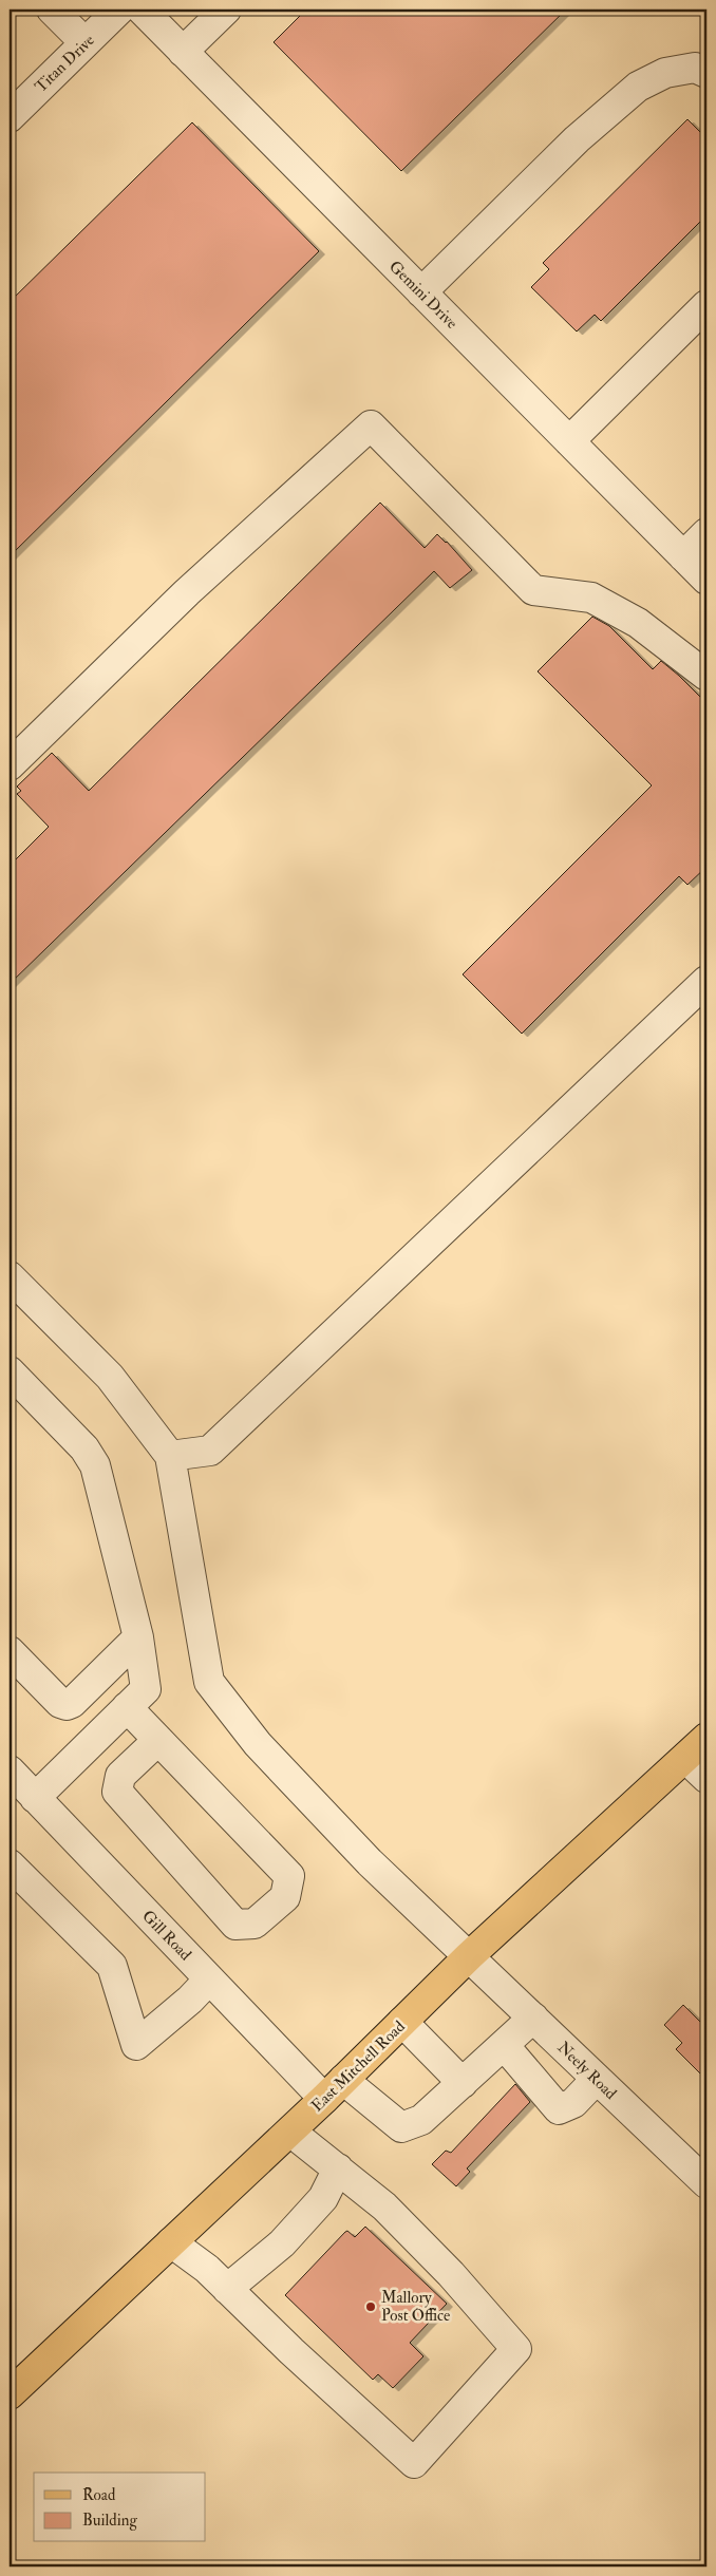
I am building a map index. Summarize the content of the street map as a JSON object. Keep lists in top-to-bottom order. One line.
{"streets":{"main road":["East Mitchell Road"],"street":["Titan Drive","Gemini Drive","Gill Road","Neely Road"]},"crossings":[["Gill Road","East Mitchell Road"],["East Mitchell Road","Neely Road"]],"places":["Mallory Post Office"],"legend":["Road","Building"]}
